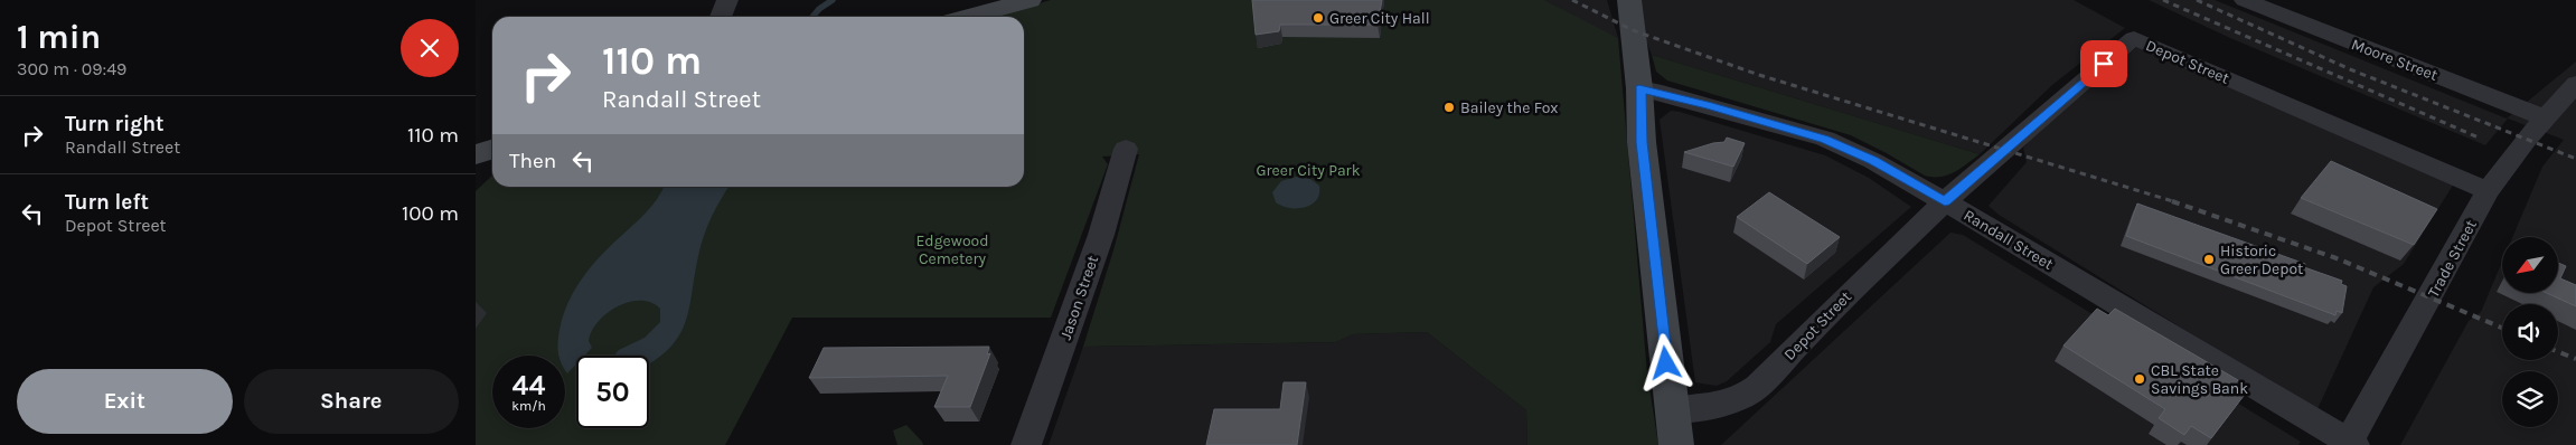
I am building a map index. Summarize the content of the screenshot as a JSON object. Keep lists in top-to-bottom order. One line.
{"streets":{"street":["Moore Street","Depot Street","Randall Street","Trade Street","Jason Street"]},"crossings":[["Moore Street","Trade Street"],["Depot Street","Randall Street"],["Depot Street","Trade Street"],["Randall Street","Trade Street"]],"parks":["Greer City Park","Edgewood Cemetery"],"places":["Greer City Hall","Bailey the Fox","Historic Greer Depot","CBL State Savings Bank"],"north":"bottom left","page":{"heading":["1 min","300 m · 09:49"],"turn":["110 m","Randall Street"],"list":[{"name":"Turn right","note":"Randall Street","value":"110 m"},{"name":"Turn left","note":"Depot Street","value":"100 m"}],"then":"Then","speed":"44 km/h","limit":"50","buttons":["Exit","Share"]}}
